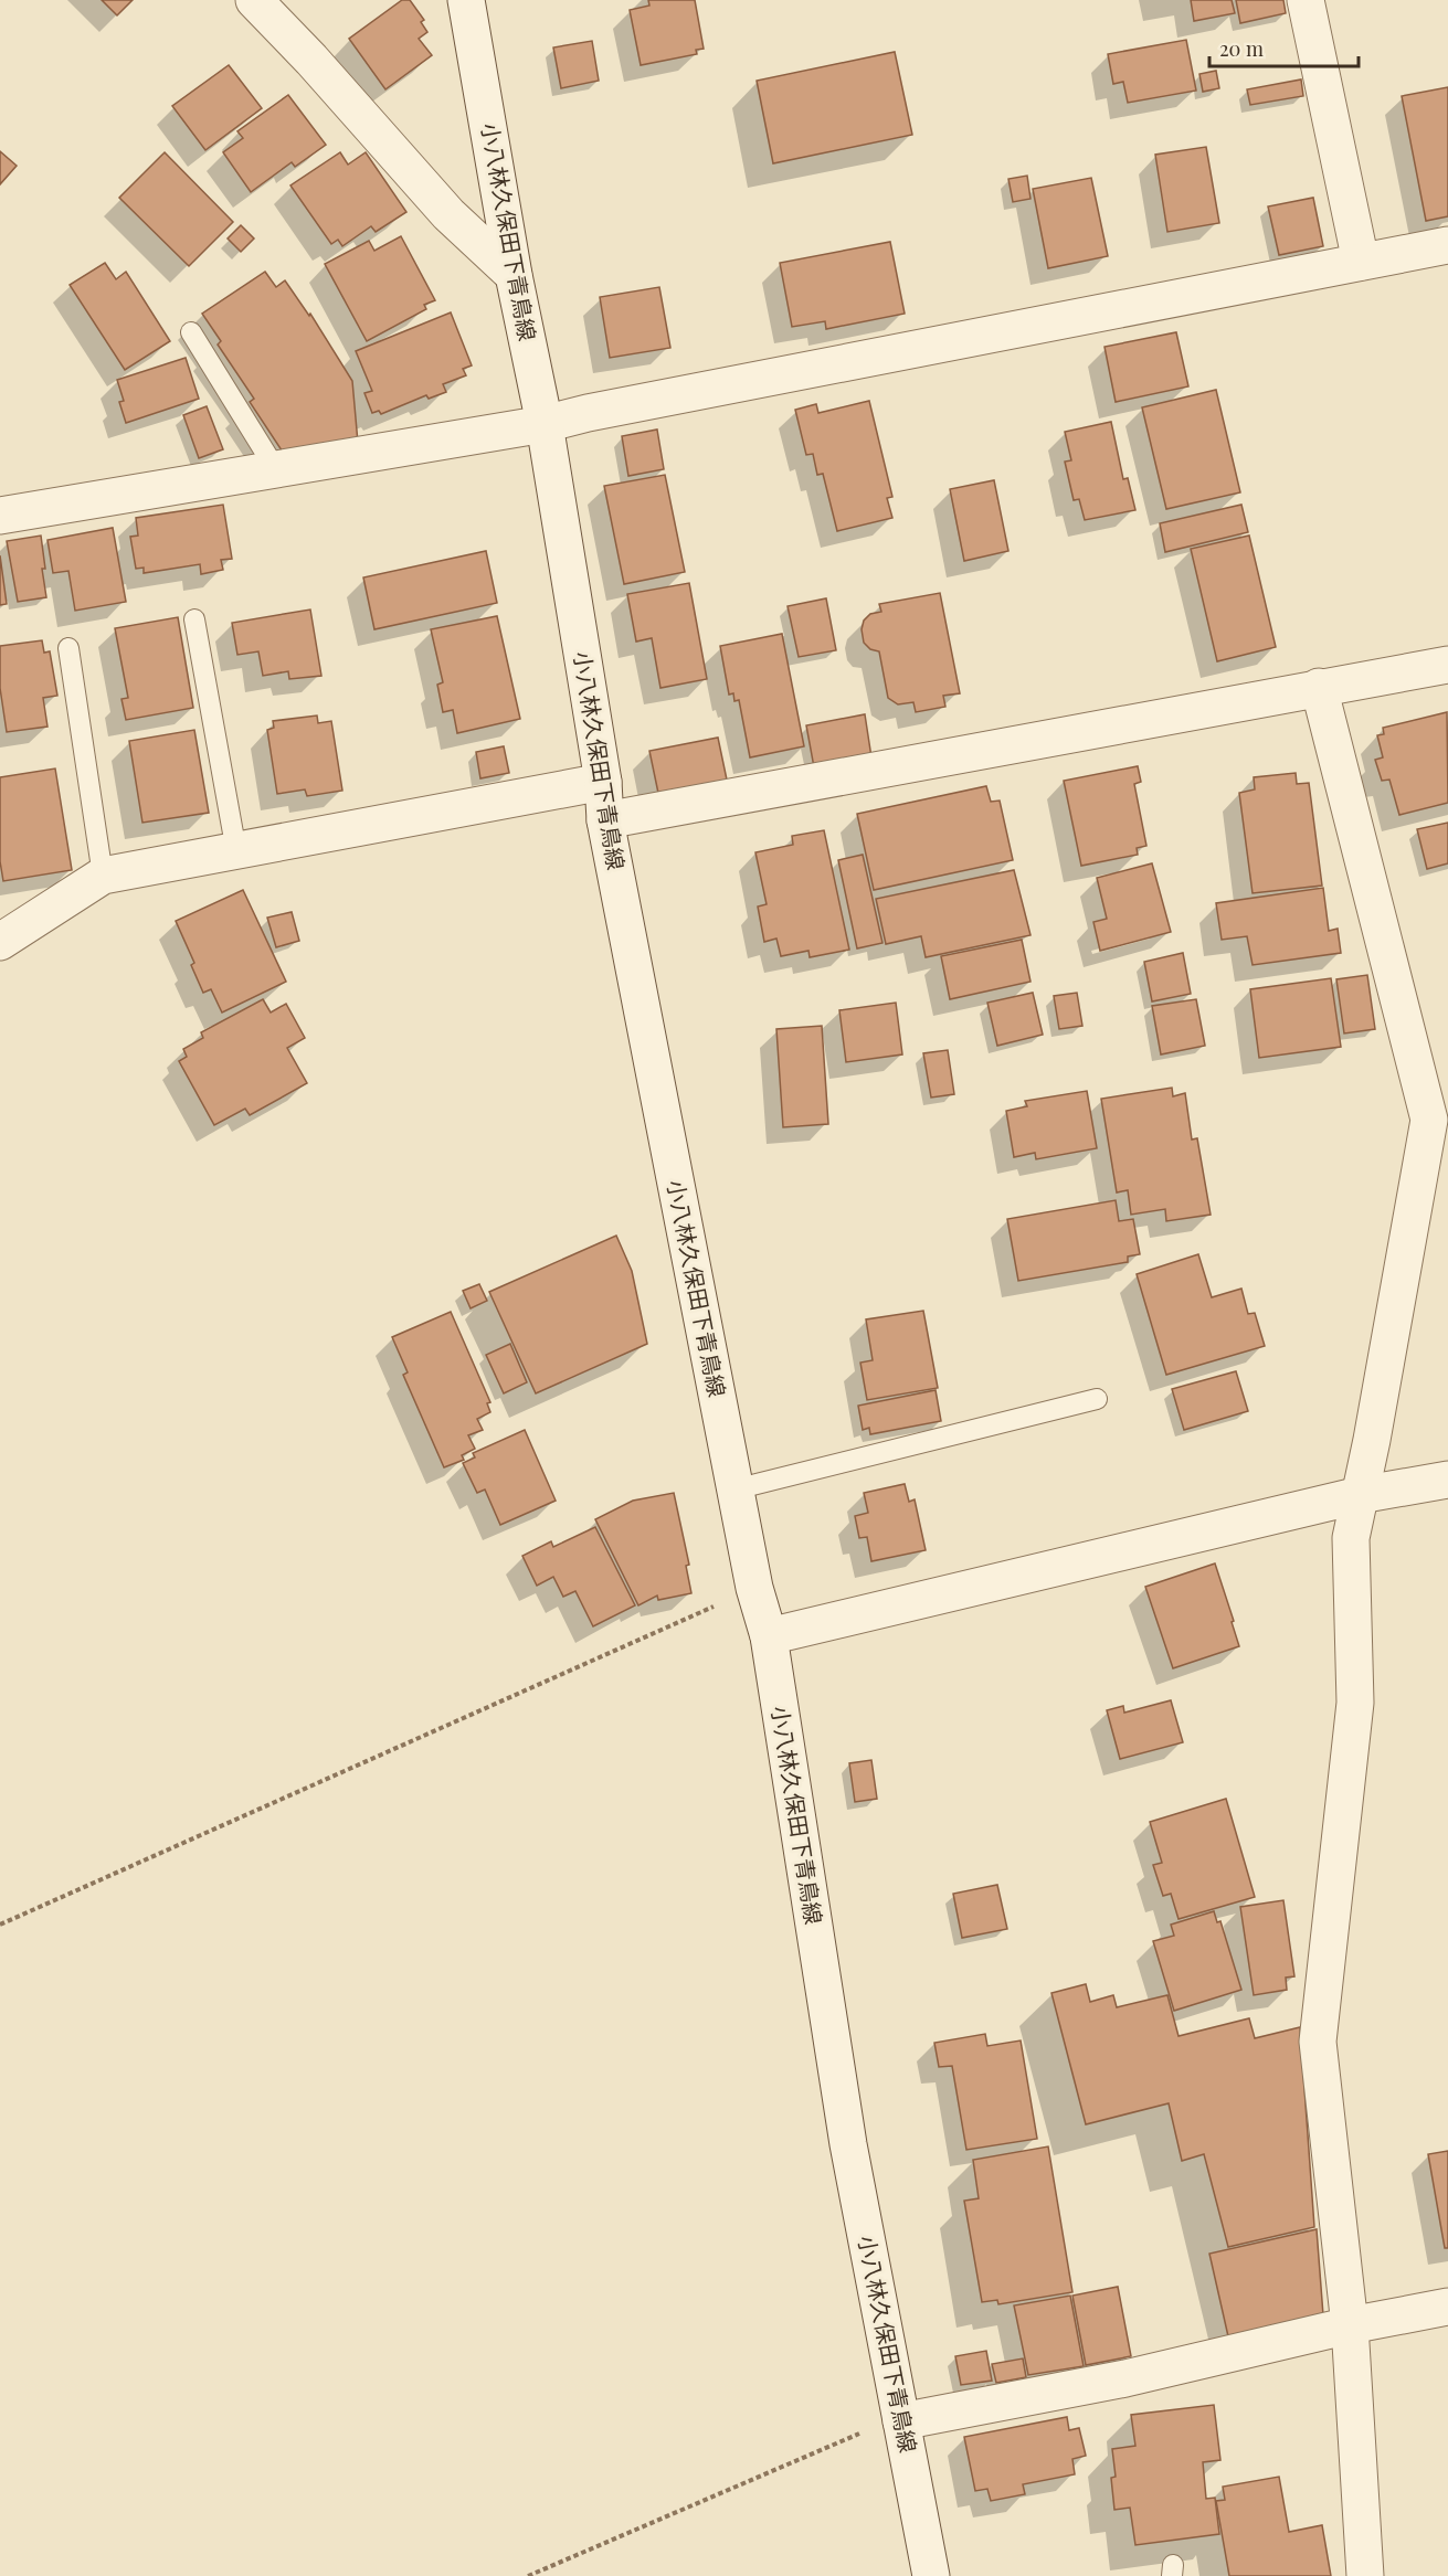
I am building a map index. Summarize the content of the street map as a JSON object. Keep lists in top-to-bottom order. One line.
{"streets":{"street":["小八林久保田下青鳥線"]},"scale_bar":"20 m"}
